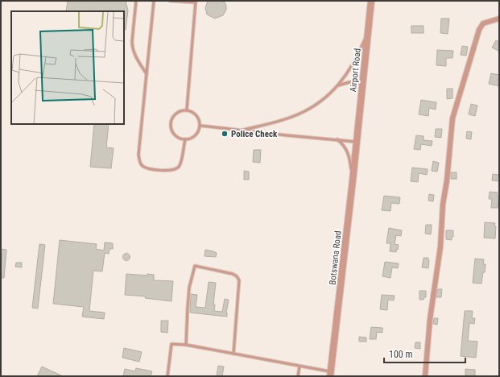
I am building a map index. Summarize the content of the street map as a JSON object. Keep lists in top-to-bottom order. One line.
{"streets":{"street":["Airport Road","Botswana Road"]},"crossings":[["Airport Road","Botswana Road"]],"places":["Police Check"],"scale_bar":"100 m"}
